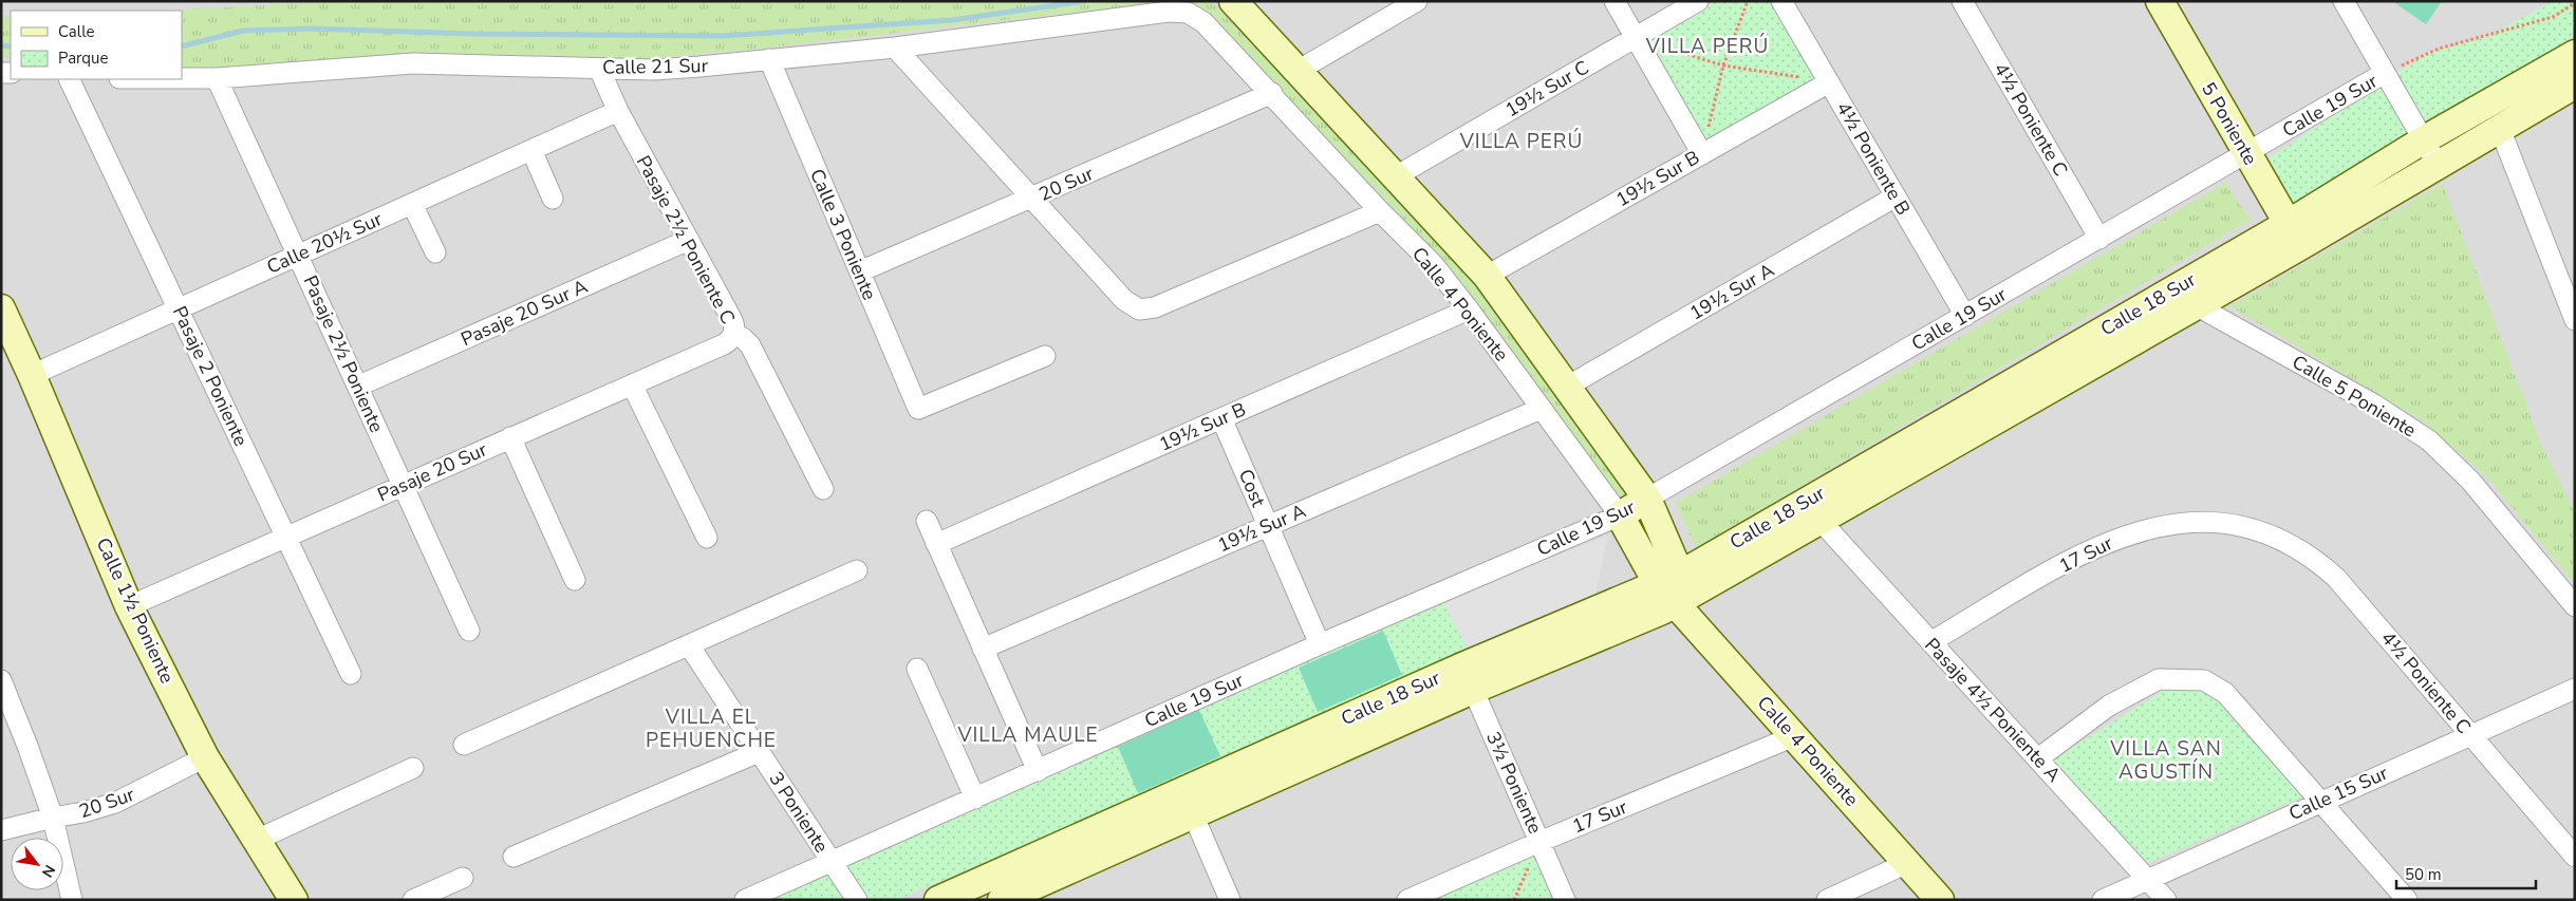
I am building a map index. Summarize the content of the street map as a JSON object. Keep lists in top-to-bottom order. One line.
{"streets":{"main road":["Calle 19 Sur","5 Poniente","Calle 4 Poniente","Calle 18 Sur","Calle 1½ Poniente"],"street":["Calle 21 Sur","19½ Sur C","4½ Poniente C","4½ Poniente B","19½ Sur B","20 Sur","Calle 3 Poniente","Pasaje 2½ Poniente C","Calle 20½ Sur","19½ Sur A","Pasaje 20 Sur A","Pasaje 2½ Poniente","Pasaje 2 Poniente","Calle 5 Poniente","Pasaje 20 Sur","Cost","17 Sur","Pasaje 4½ Poniente A","3½ Poniente","Calle 15 Sur","3 Poniente"]},"crossings":[["Calle 21 Sur","Calle 3 Poniente"],["Calle 21 Sur","Pasaje 2½ Poniente C"],["Calle 21 Sur","Calle 4 Poniente"],["Calle 21 Sur","Pasaje 2½ Poniente"],["19½ Sur C","Calle 4 Poniente"],["Calle 19 Sur","4½ Poniente C"],["Calle 19 Sur","5 Poniente"],["Calle 19 Sur","4½ Poniente B"],["Calle 19 Sur","Calle 4 Poniente"],["Calle 19 Sur","Cost"],["Calle 19 Sur","3 Poniente"],["4½ Poniente C","17 Sur"],["4½ Poniente C","Calle 15 Sur"],["5 Poniente","Calle 18 Sur"],["4½ Poniente B","19½ Sur B"],["4½ Poniente B","19½ Sur A"],["19½ Sur B","Calle 4 Poniente"],["19½ Sur B","Cost"],["20 Sur","Calle 3 Poniente"],["20 Sur","Calle 4 Poniente"],["20 Sur","Calle 1½ Poniente"],["Pasaje 2½ Poniente C","Calle 20½ Sur"],["Pasaje 2½ Poniente C","Pasaje 20 Sur A"],["Pasaje 2½ Poniente C","Pasaje 20 Sur"],["Calle 20½ Sur","Pasaje 2½ Poniente"],["Calle 20½ Sur","Pasaje 2 Poniente"],["Calle 20½ Sur","Calle 1½ Poniente"],["19½ Sur A","Calle 4 Poniente"],["19½ Sur A","Cost"],["Calle 4 Poniente","Calle 18 Sur"],["Calle 4 Poniente","17 Sur"],["Calle 18 Sur","Calle 5 Poniente"],["Calle 18 Sur","Pasaje 4½ Poniente A"],["Calle 18 Sur","3½ Poniente"],["Pasaje 20 Sur A","Pasaje 2½ Poniente"],["Pasaje 2½ Poniente","Pasaje 20 Sur"],["Pasaje 2 Poniente","Pasaje 20 Sur"],["Pasaje 20 Sur","Calle 1½ Poniente"],["17 Sur","Pasaje 4½ Poniente A"],["17 Sur","3½ Poniente"],["Pasaje 4½ Poniente A","Calle 15 Sur"]],"districts":["VILLA PERÚ","VILLA PERÚ","VILLA EL PEHUENCHE","VILLA MAULE","VILLA SAN AGUSTÍN"],"legend":["Calle","Parque"],"scale_bar":"50 m","north":"bottom right"}
